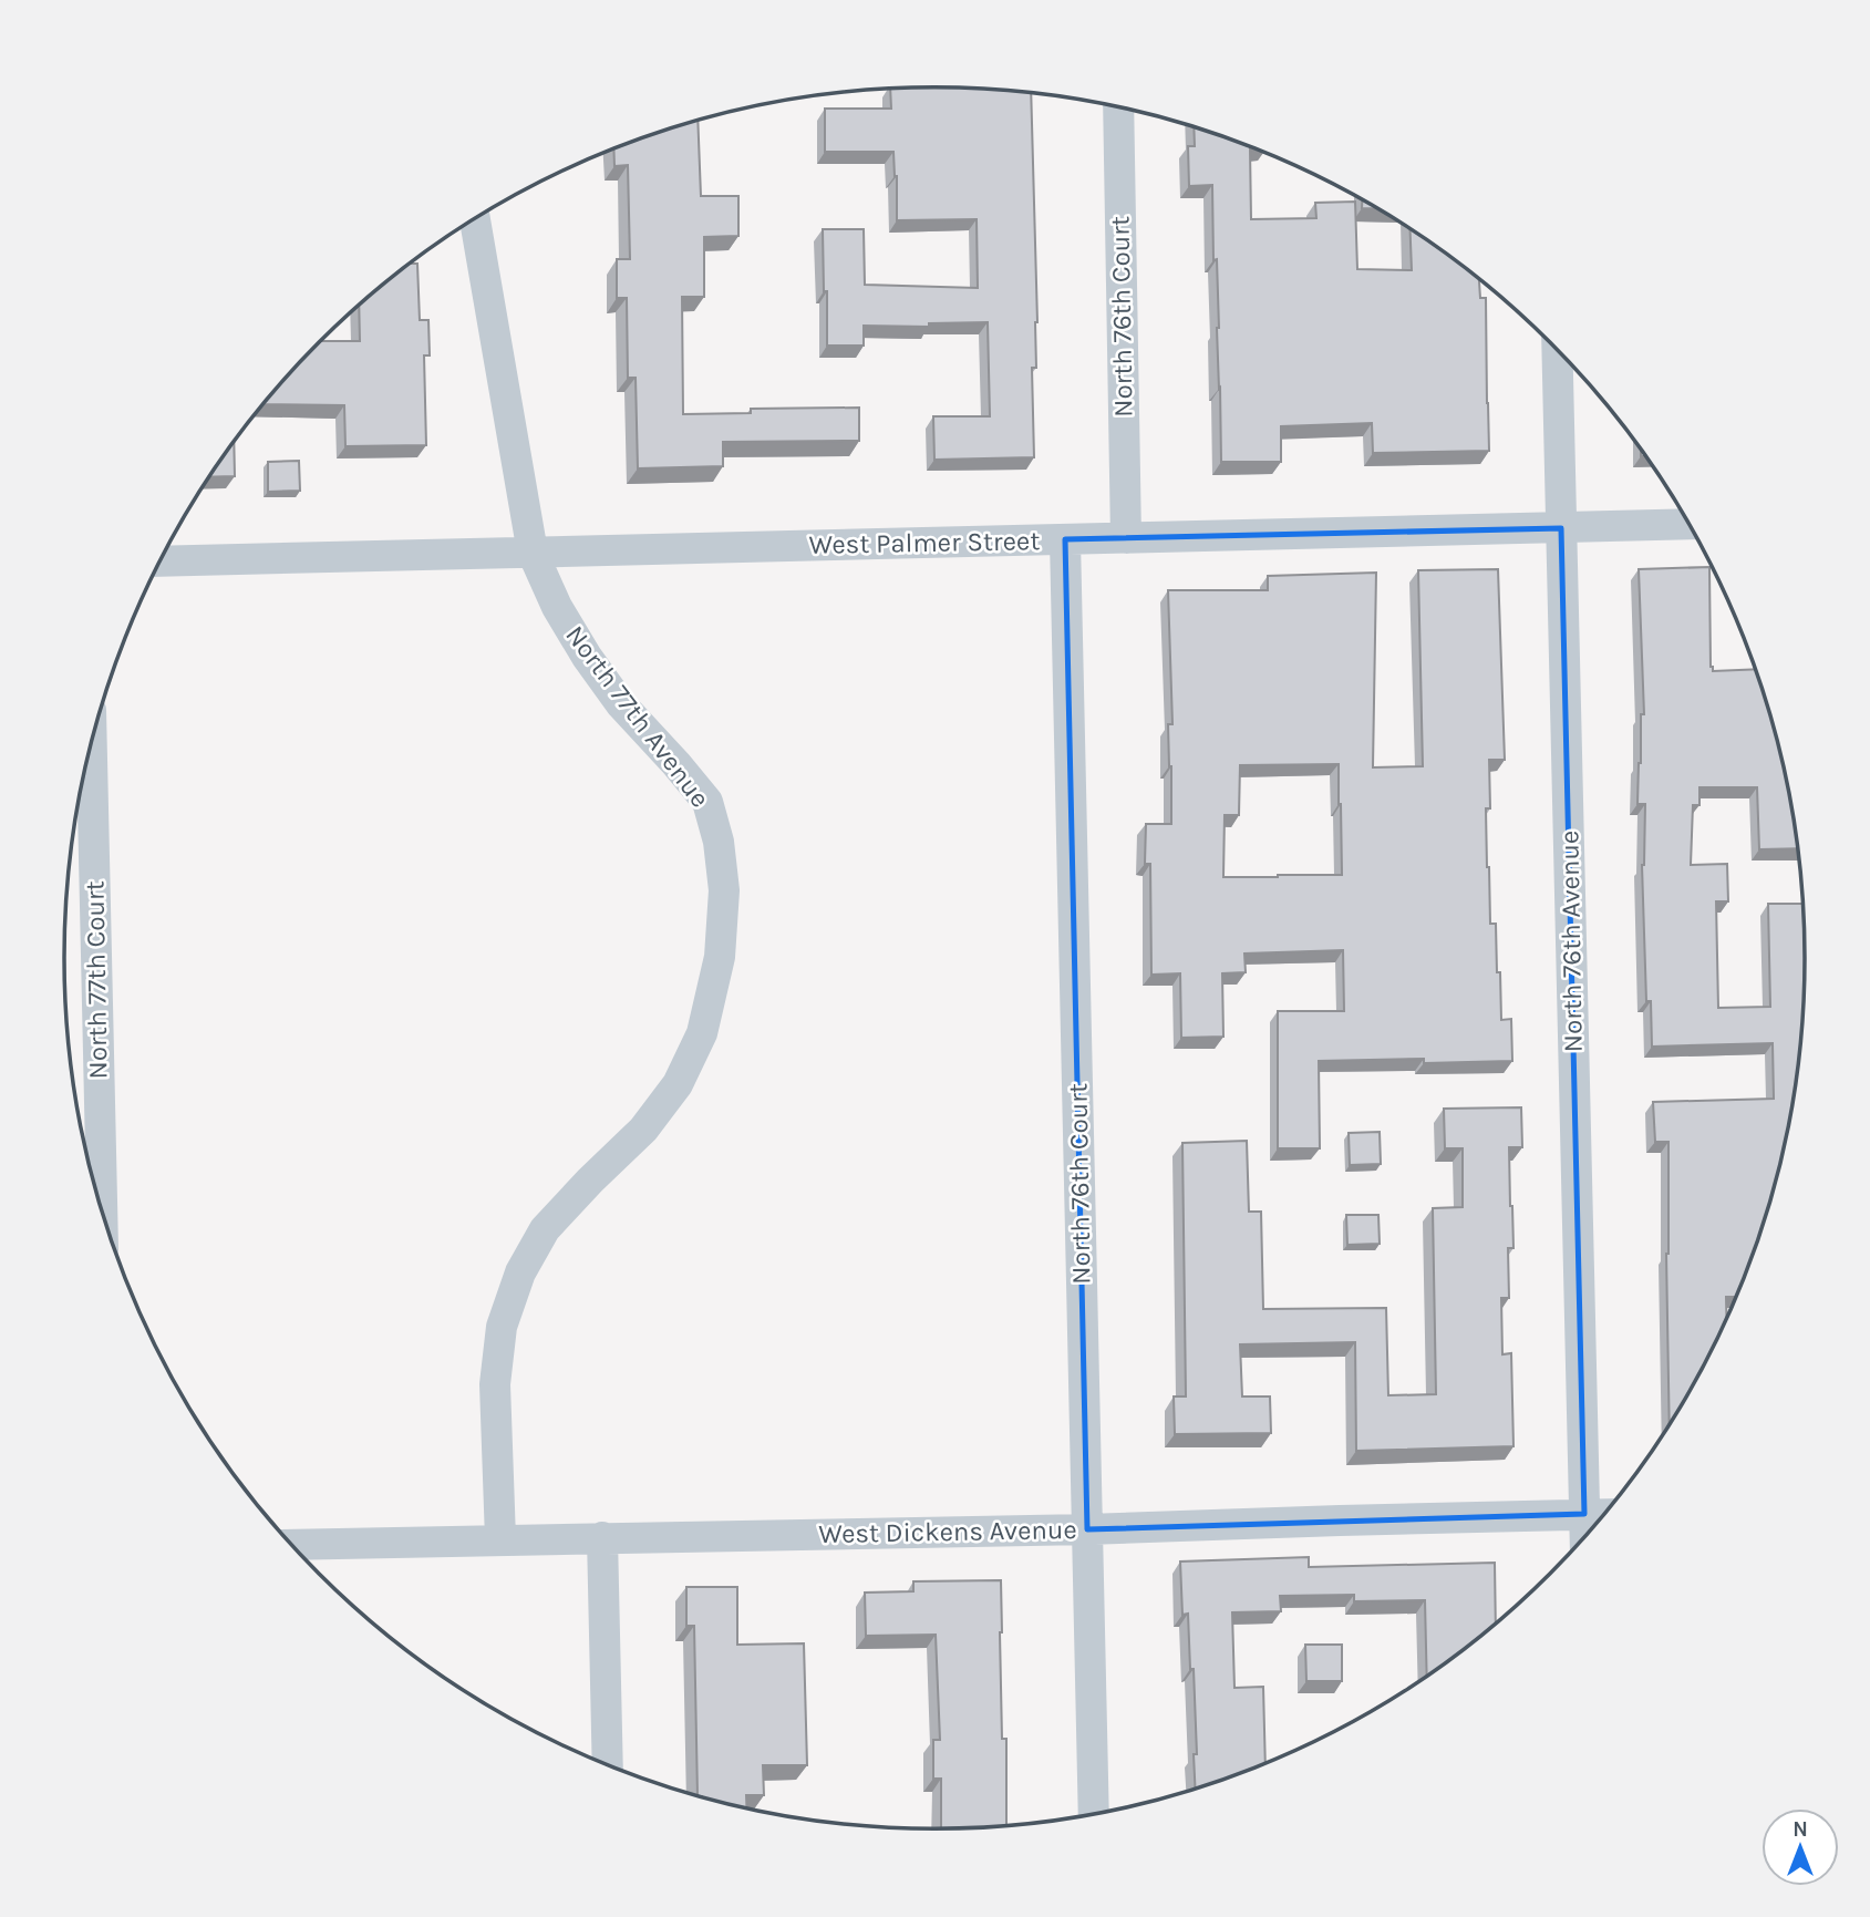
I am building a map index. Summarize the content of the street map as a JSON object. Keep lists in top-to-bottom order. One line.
{"streets":{"street":["North 76th Court","West Palmer Street","North 77th Avenue","North 76th Avenue","North 77th Court","West Dickens Avenue"]},"crossings":[["North 76th Court","West Palmer Street"],["North 76th Court","West Dickens Avenue"],["West Palmer Street","North 77th Avenue"],["West Palmer Street","North 76th Avenue"],["North 77th Avenue","West Dickens Avenue"],["North 76th Avenue","West Dickens Avenue"]],"north":"top"}
